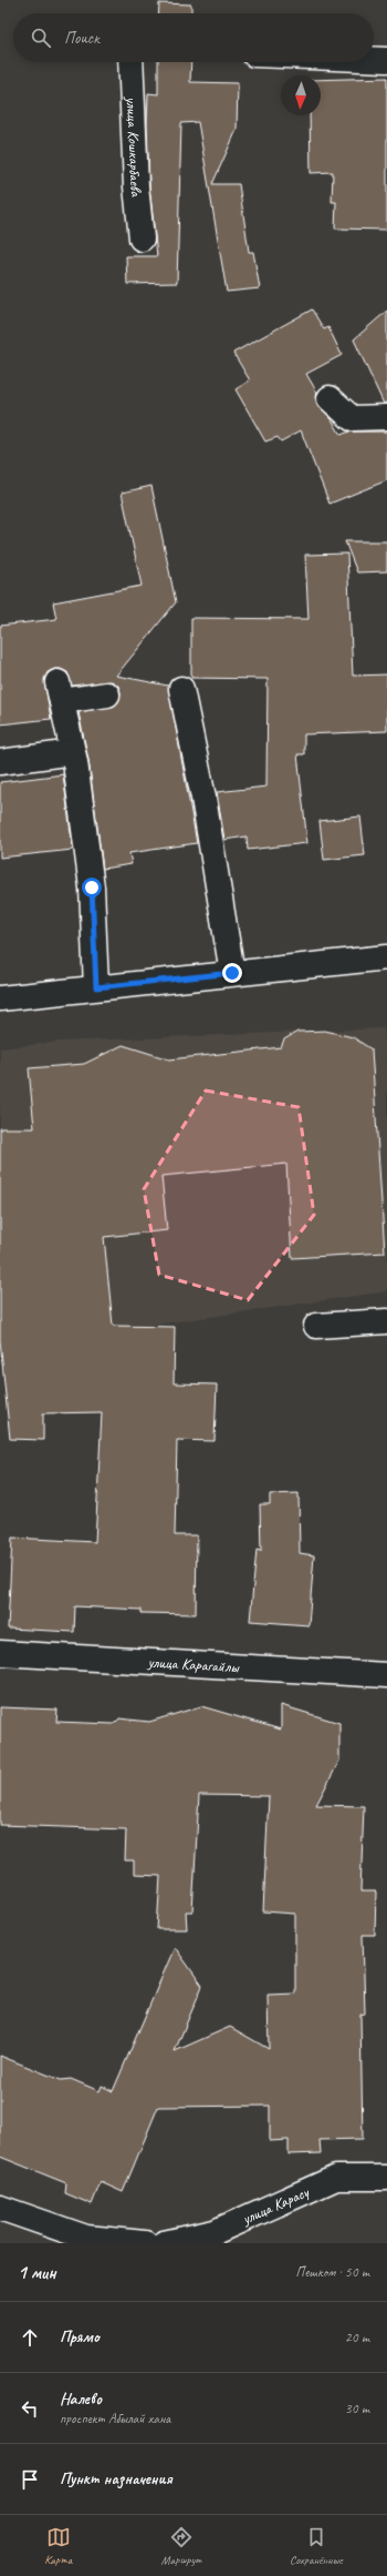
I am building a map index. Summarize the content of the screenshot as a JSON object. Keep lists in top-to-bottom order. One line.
{"streets":{"street":["улица Кошкарбаева","улица Карагайлы","улица Карасу"]},"north":"bottom","page":{"search":"Поиск","heading":["1 мин","Пешком · 50 m"],"list":[["Прямо","20 m"],["Налево","проспект Абылай хана","30 m"],"Пункт назначения"],"nav":["Карта","Маршрут","Сохранённые"]}}
